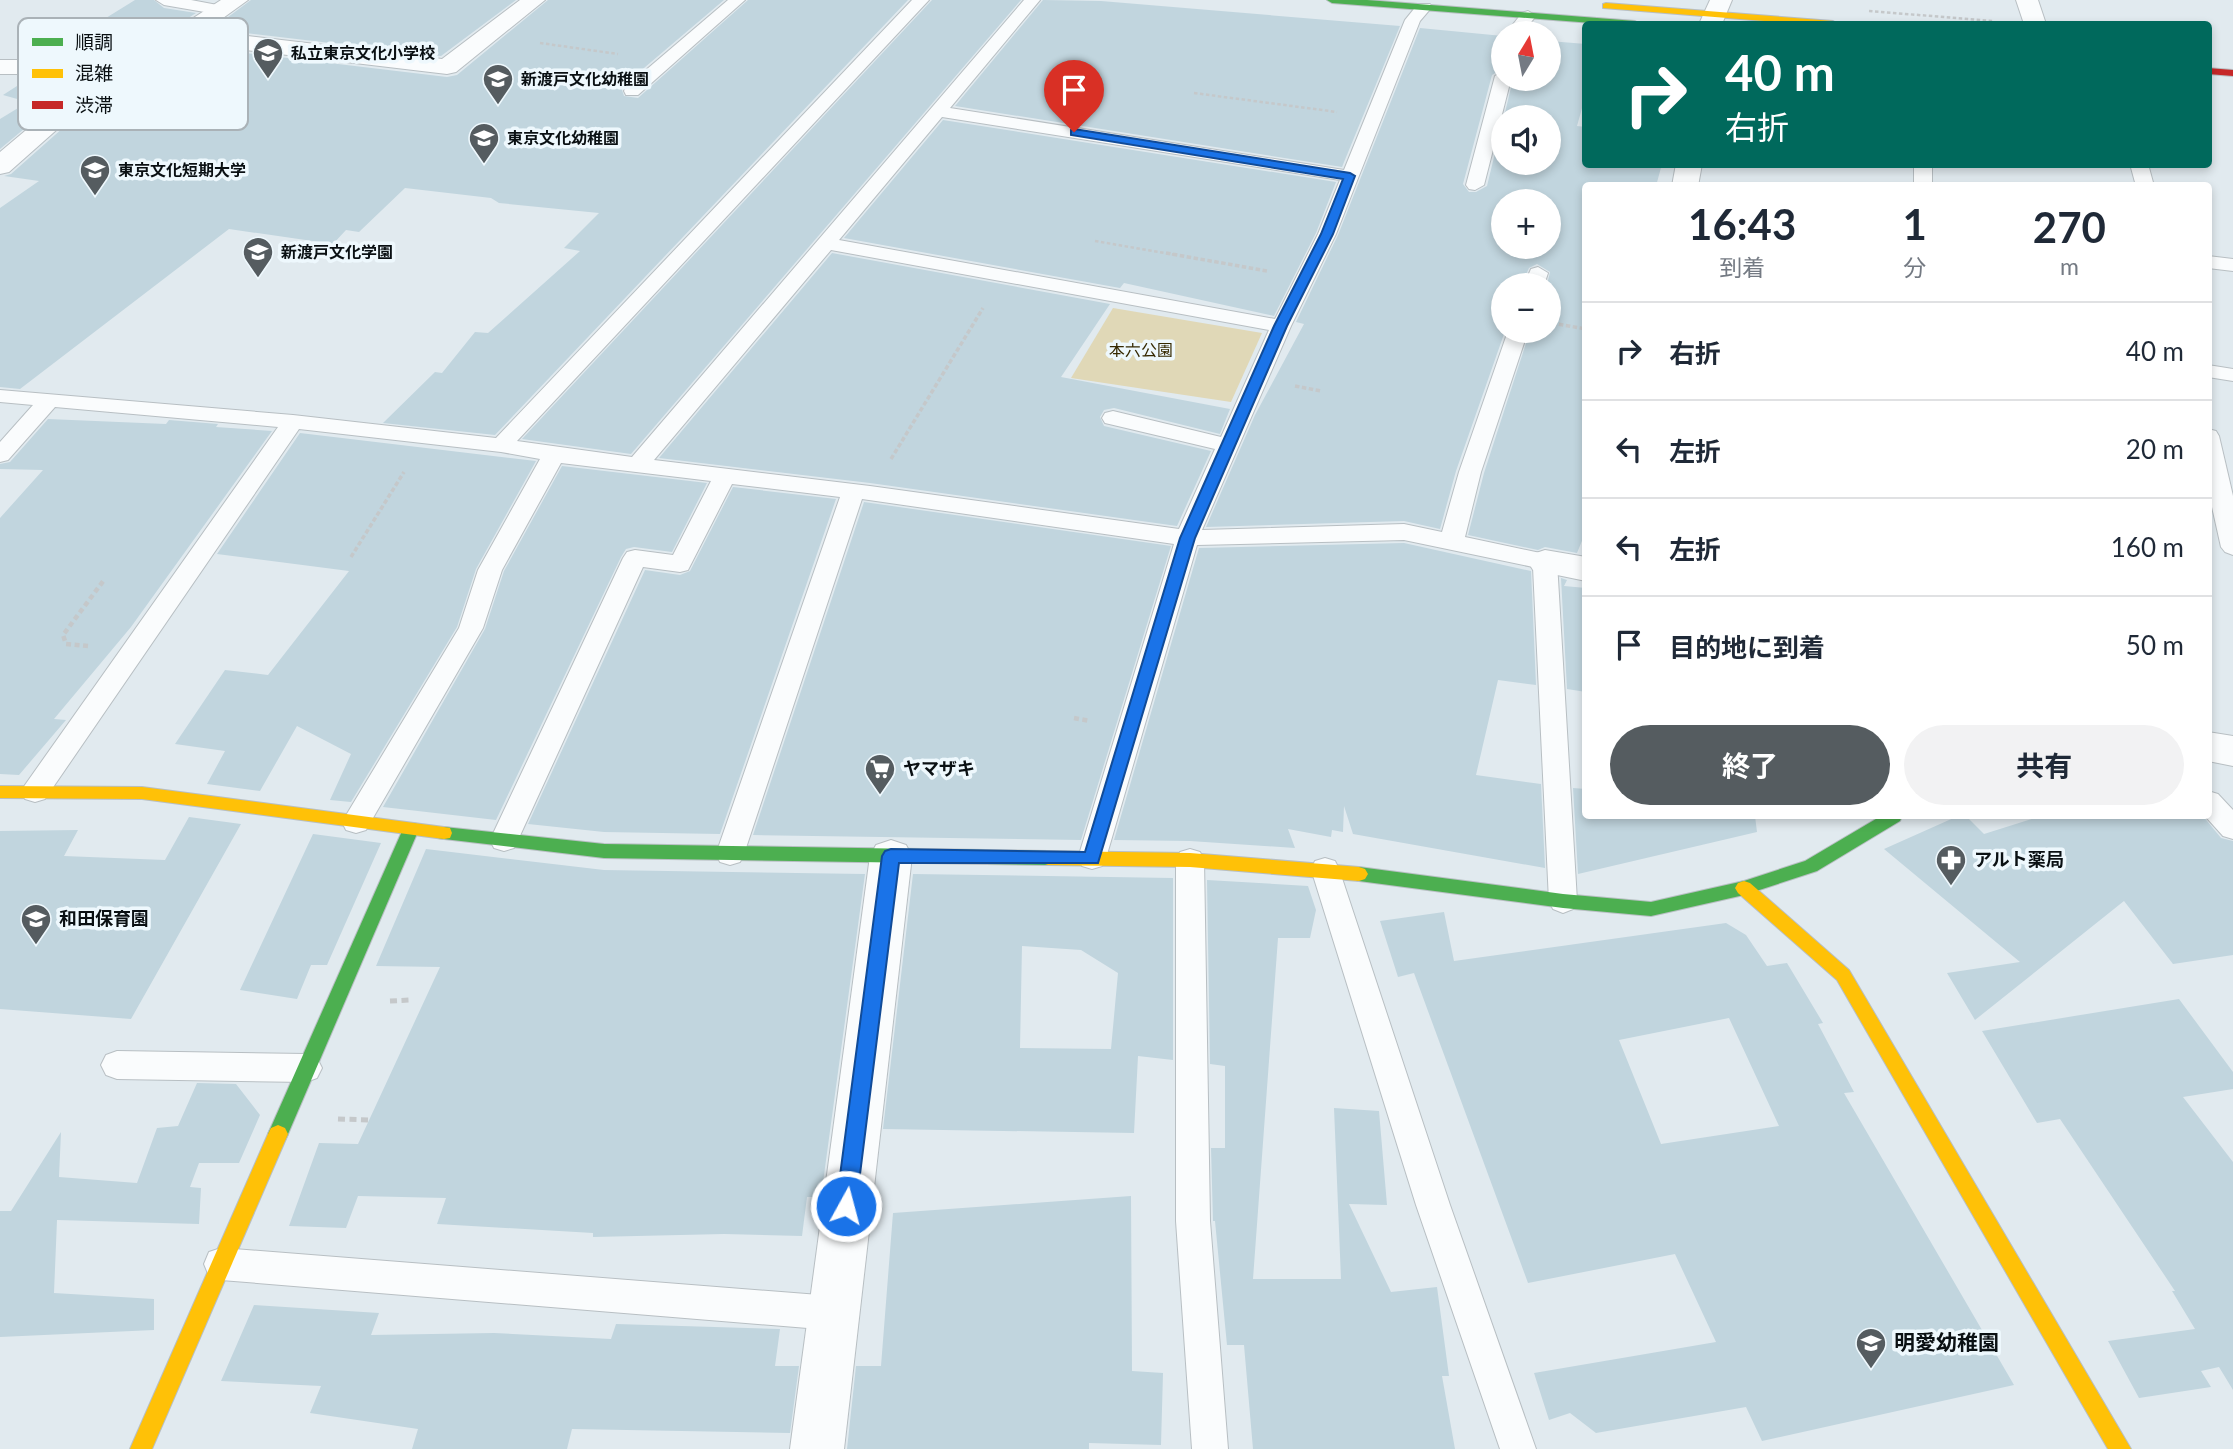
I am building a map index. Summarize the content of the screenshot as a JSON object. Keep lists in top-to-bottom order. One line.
{"parks":["本六公園"],"places":{"school or university":["私立東京文化小学校","新渡戸文化幼稚園","東京文化幼稚園","東京文化短期大学","新渡戸文化学園","和田保育園","明愛幼稚園"],"supermarket":["ヤマザキ"],"pharmacy":["アルト薬局"]},"legend":["順調","混雑","渋滞"],"north":"top","page":{"map_buttons":["+","−"],"turn":["40 m","右折"],"eta":["16:43","到着","1","分","270","m"],"list":[{"name":"右折","value":"40 m"},{"name":"左折","value":"20 m"},{"name":"左折","value":"160 m"},{"name":"目的地に到着","value":"50 m"}],"buttons":["終了","共有"]}}
